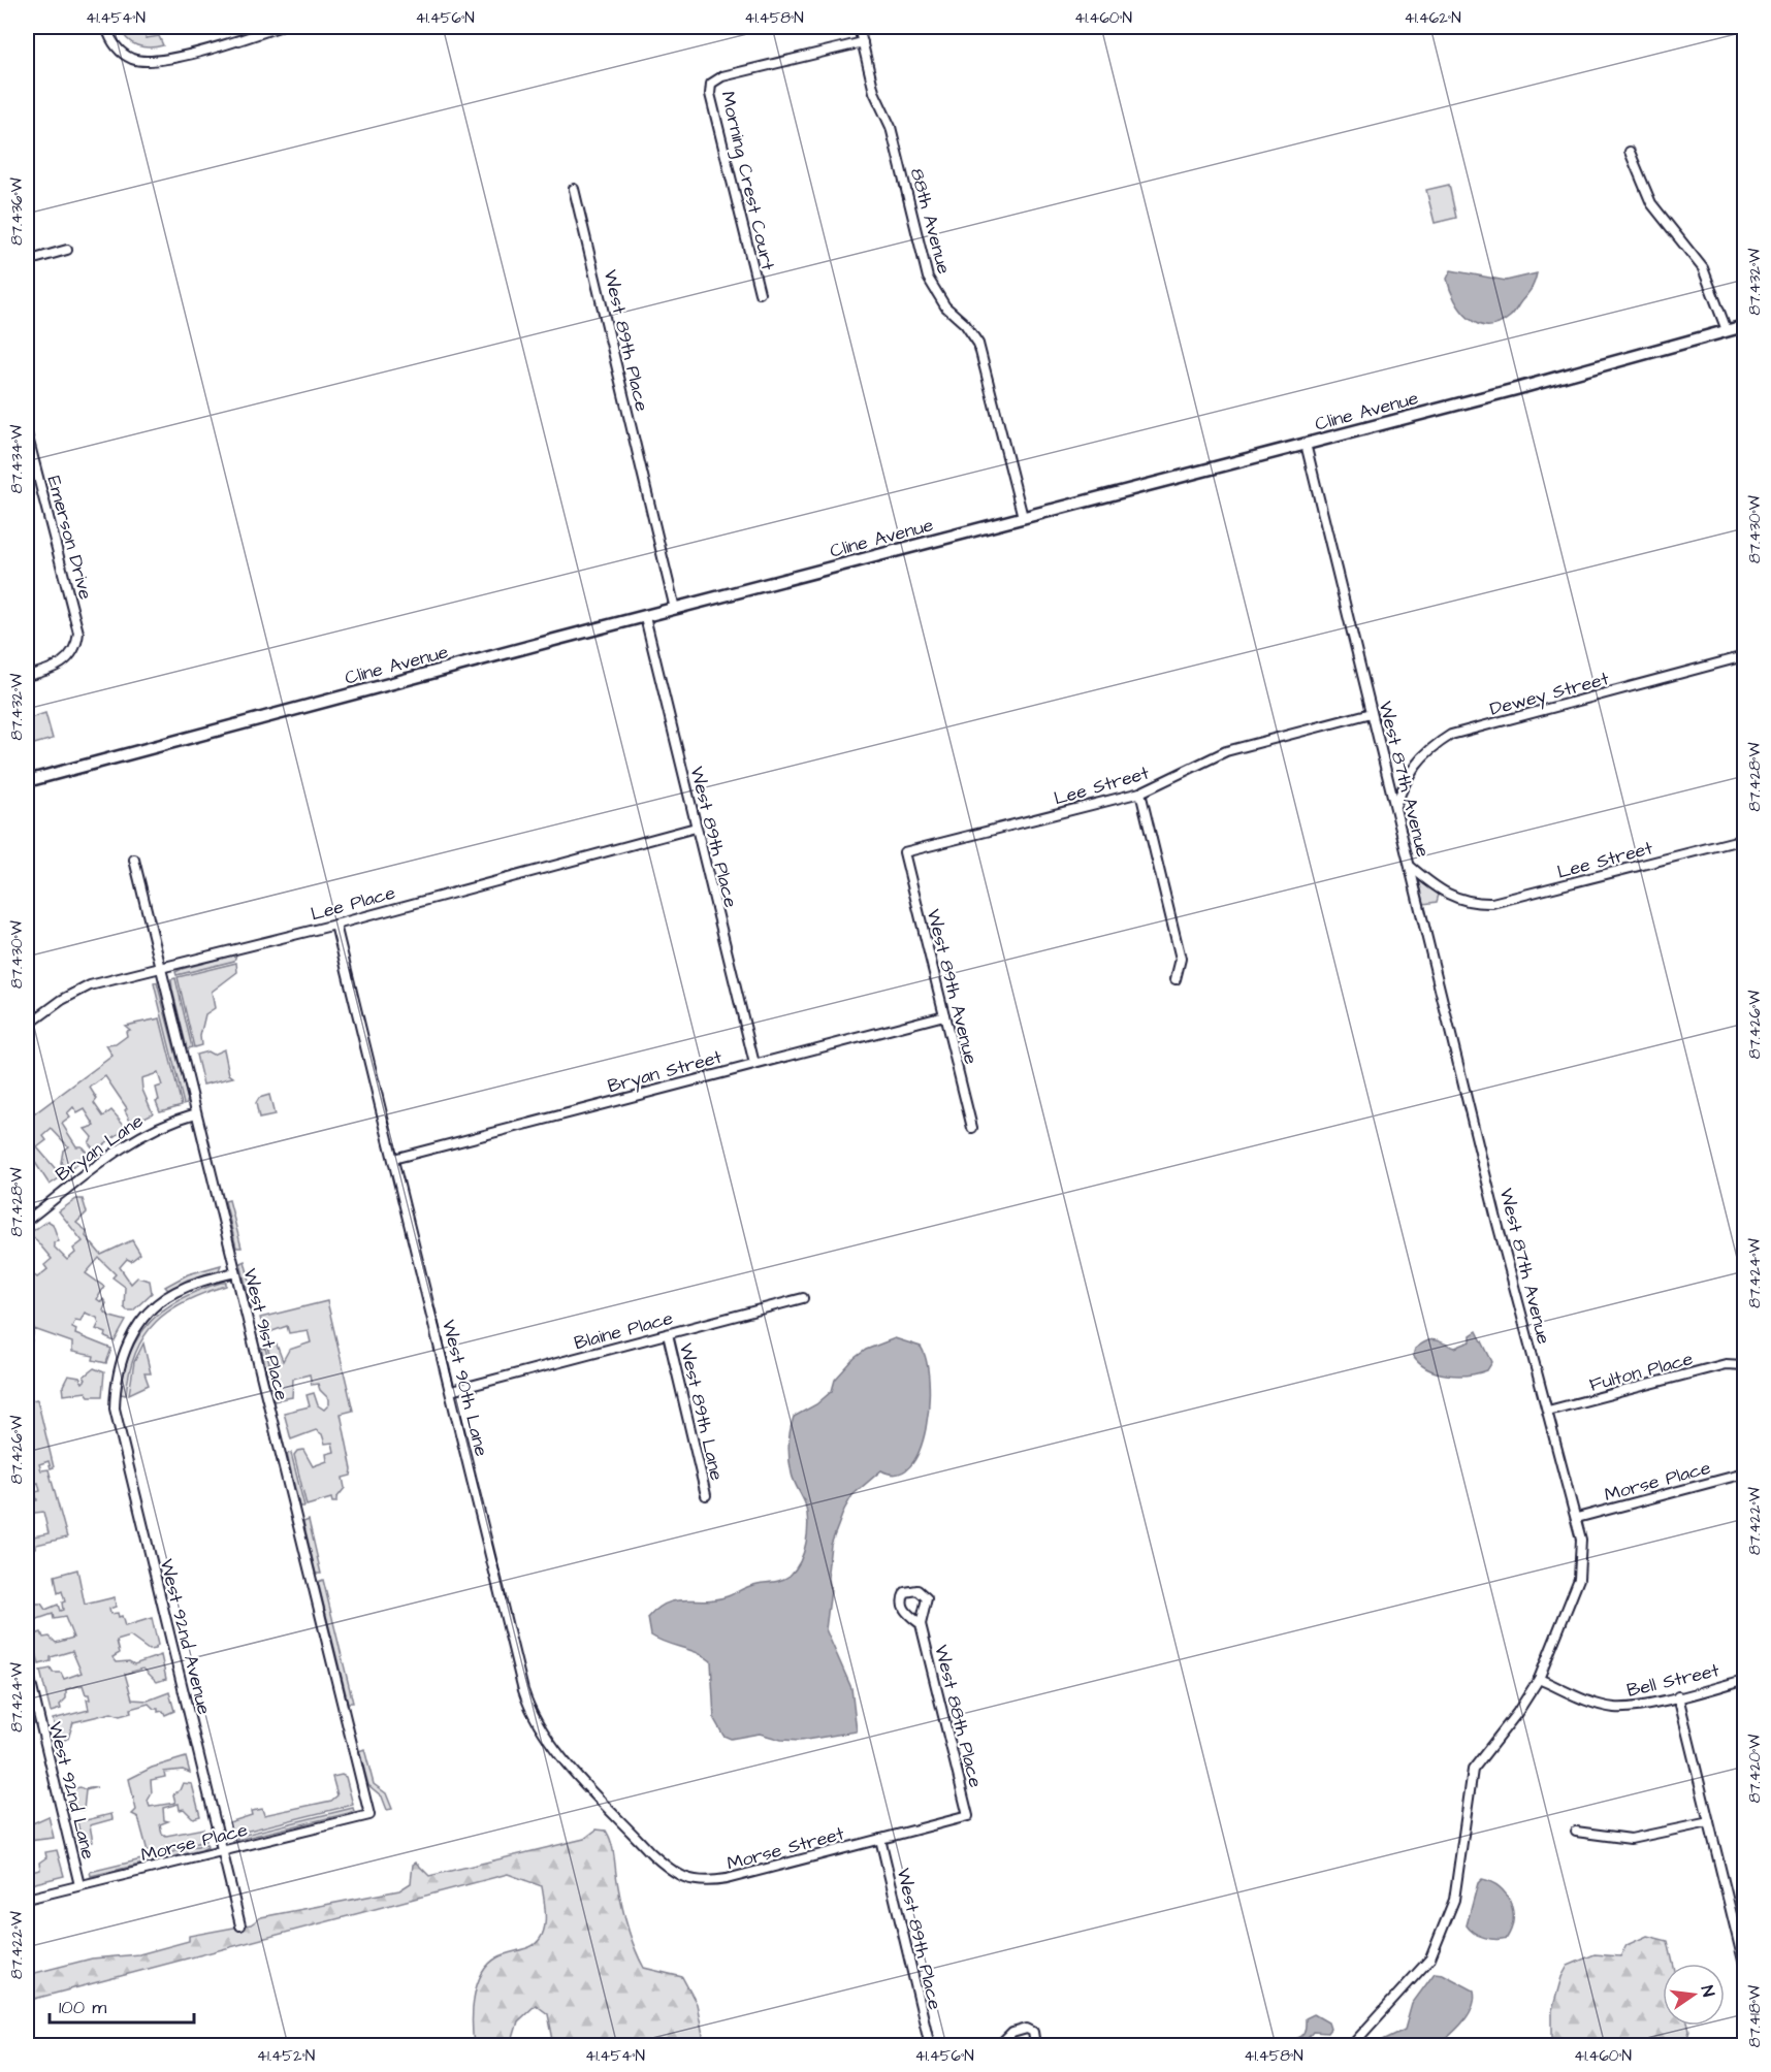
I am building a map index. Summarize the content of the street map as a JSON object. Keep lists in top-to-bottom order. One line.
{"streets":{"street":["Morning Crest Court","88th Avenue","West 89th Place","Cline Avenue","Emerson Drive","Dewey Street","West 87th Avenue","Lee Street","Lee Place","West 89th Avenue","Bryan Street","Bryan Lane","Blaine Place","West 91st Place","Fulton Place","West 90th Lane","West 89th Lane","Morse Place","West 92nd Avenue","Bell Street","West 88th Place","West 92nd Lane","Morse Street"]},"crossings":[["Morning Crest Court","88th Avenue"],["88th Avenue","Cline Avenue"],["West 89th Place","Cline Avenue"],["West 89th Place","Lee Place"],["West 89th Place","Bryan Street"],["West 89th Place","Morse Street"],["Cline Avenue","West 87th Avenue"],["Dewey Street","West 87th Avenue"],["West 87th Avenue","Lee Street"],["West 87th Avenue","Fulton Place"],["West 87th Avenue","Morse Place"],["West 87th Avenue","Bell Street"],["Lee Street","West 89th Avenue"],["Lee Place","West 91st Place"],["Lee Place","West 90th Lane"],["West 89th Avenue","Bryan Street"],["Bryan Street","West 90th Lane"],["Bryan Lane","West 91st Place"],["Blaine Place","West 90th Lane"],["Blaine Place","West 89th Lane"],["West 91st Place","Morse Place"],["West 91st Place","West 92nd Avenue"],["West 90th Lane","Morse Street"],["Morse Place","West 92nd Avenue"],["Morse Place","West 92nd Lane"],["West 88th Place","Morse Street"]],"scale_bar":"100 m","north":"right","coordinates":["41.454°N","41.456°N","41.458°N","41.460°N","41.462°N","87.436°W","87.432°W","87.434°W","87.430°W","87.428°W","87.426°W","87.424°W","87.422°W","87.420°W","87.418°W","41.452°N"]}
